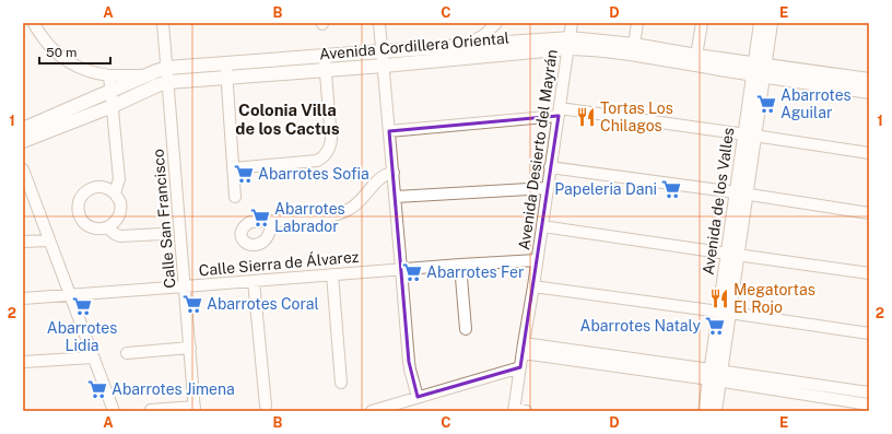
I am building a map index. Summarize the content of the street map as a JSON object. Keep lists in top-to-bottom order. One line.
{"streets":{"street":["Avenida Cordillera Oriental","Avenida Desierto del Mayrán","Avenida de los Valles","Calle San Francisco","Calle Sierra de Álvarez"]},"crossings":[["Avenida Cordillera Oriental","Avenida Desierto del Mayrán"],["Avenida Cordillera Oriental","Avenida de los Valles"],["Avenida Cordillera Oriental","Calle San Francisco"],["Avenida Desierto del Mayrán","Calle Sierra de Álvarez"],["Calle San Francisco","Calle Sierra de Álvarez"]],"districts":["Colonia Villa de los Cactus"],"places":{"supermarket":["Abarrotes Aguilar","Abarrotes Sofia","Papeleria Dani","Abarrotes Labrador","Abarrotes Fer","Abarrotes Coral","Abarrotes Lidia","Abarrotes Nataly","Abarrotes Jimena"],"restaurant":["Tortas Los Chilagos","Megatortas El Rojo"]},"scale_bar":"50 m","grid":{"columns":["A","B","C","D","E"],"rows":["1","2"]}}
